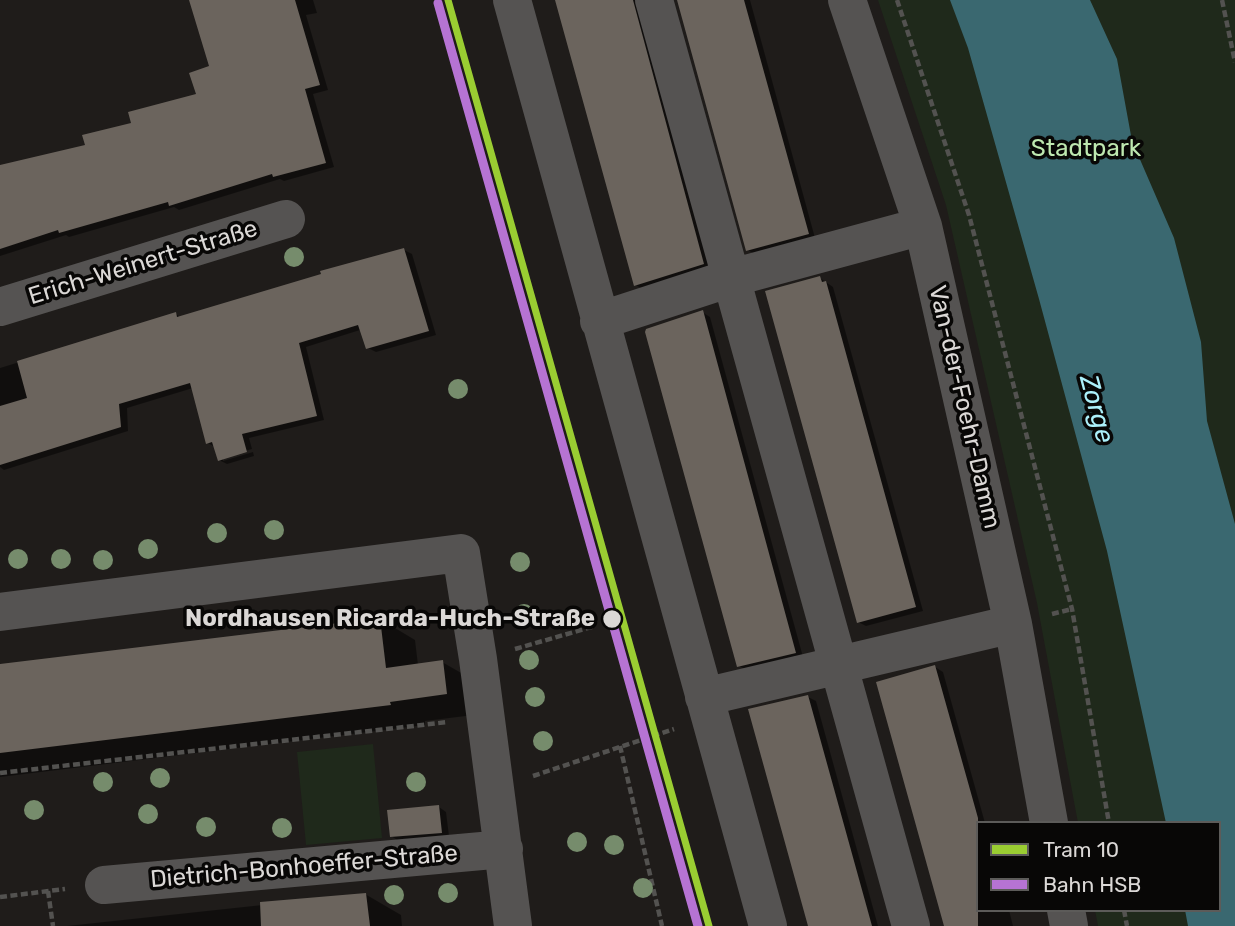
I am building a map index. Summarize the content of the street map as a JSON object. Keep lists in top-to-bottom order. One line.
{"streets":{"street":["Erich-Weinert-Straße","Van-der-Foehr-Damm","Dietrich-Bonhoeffer-Straße"]},"water":["Zorge"],"parks":["Stadtpark"],"places":["Nordhausen Ricarda-Huch-Straße"],"lines":["tram line 10","rail line HSB"],"legend":["Tram 10","Bahn HSB"]}
